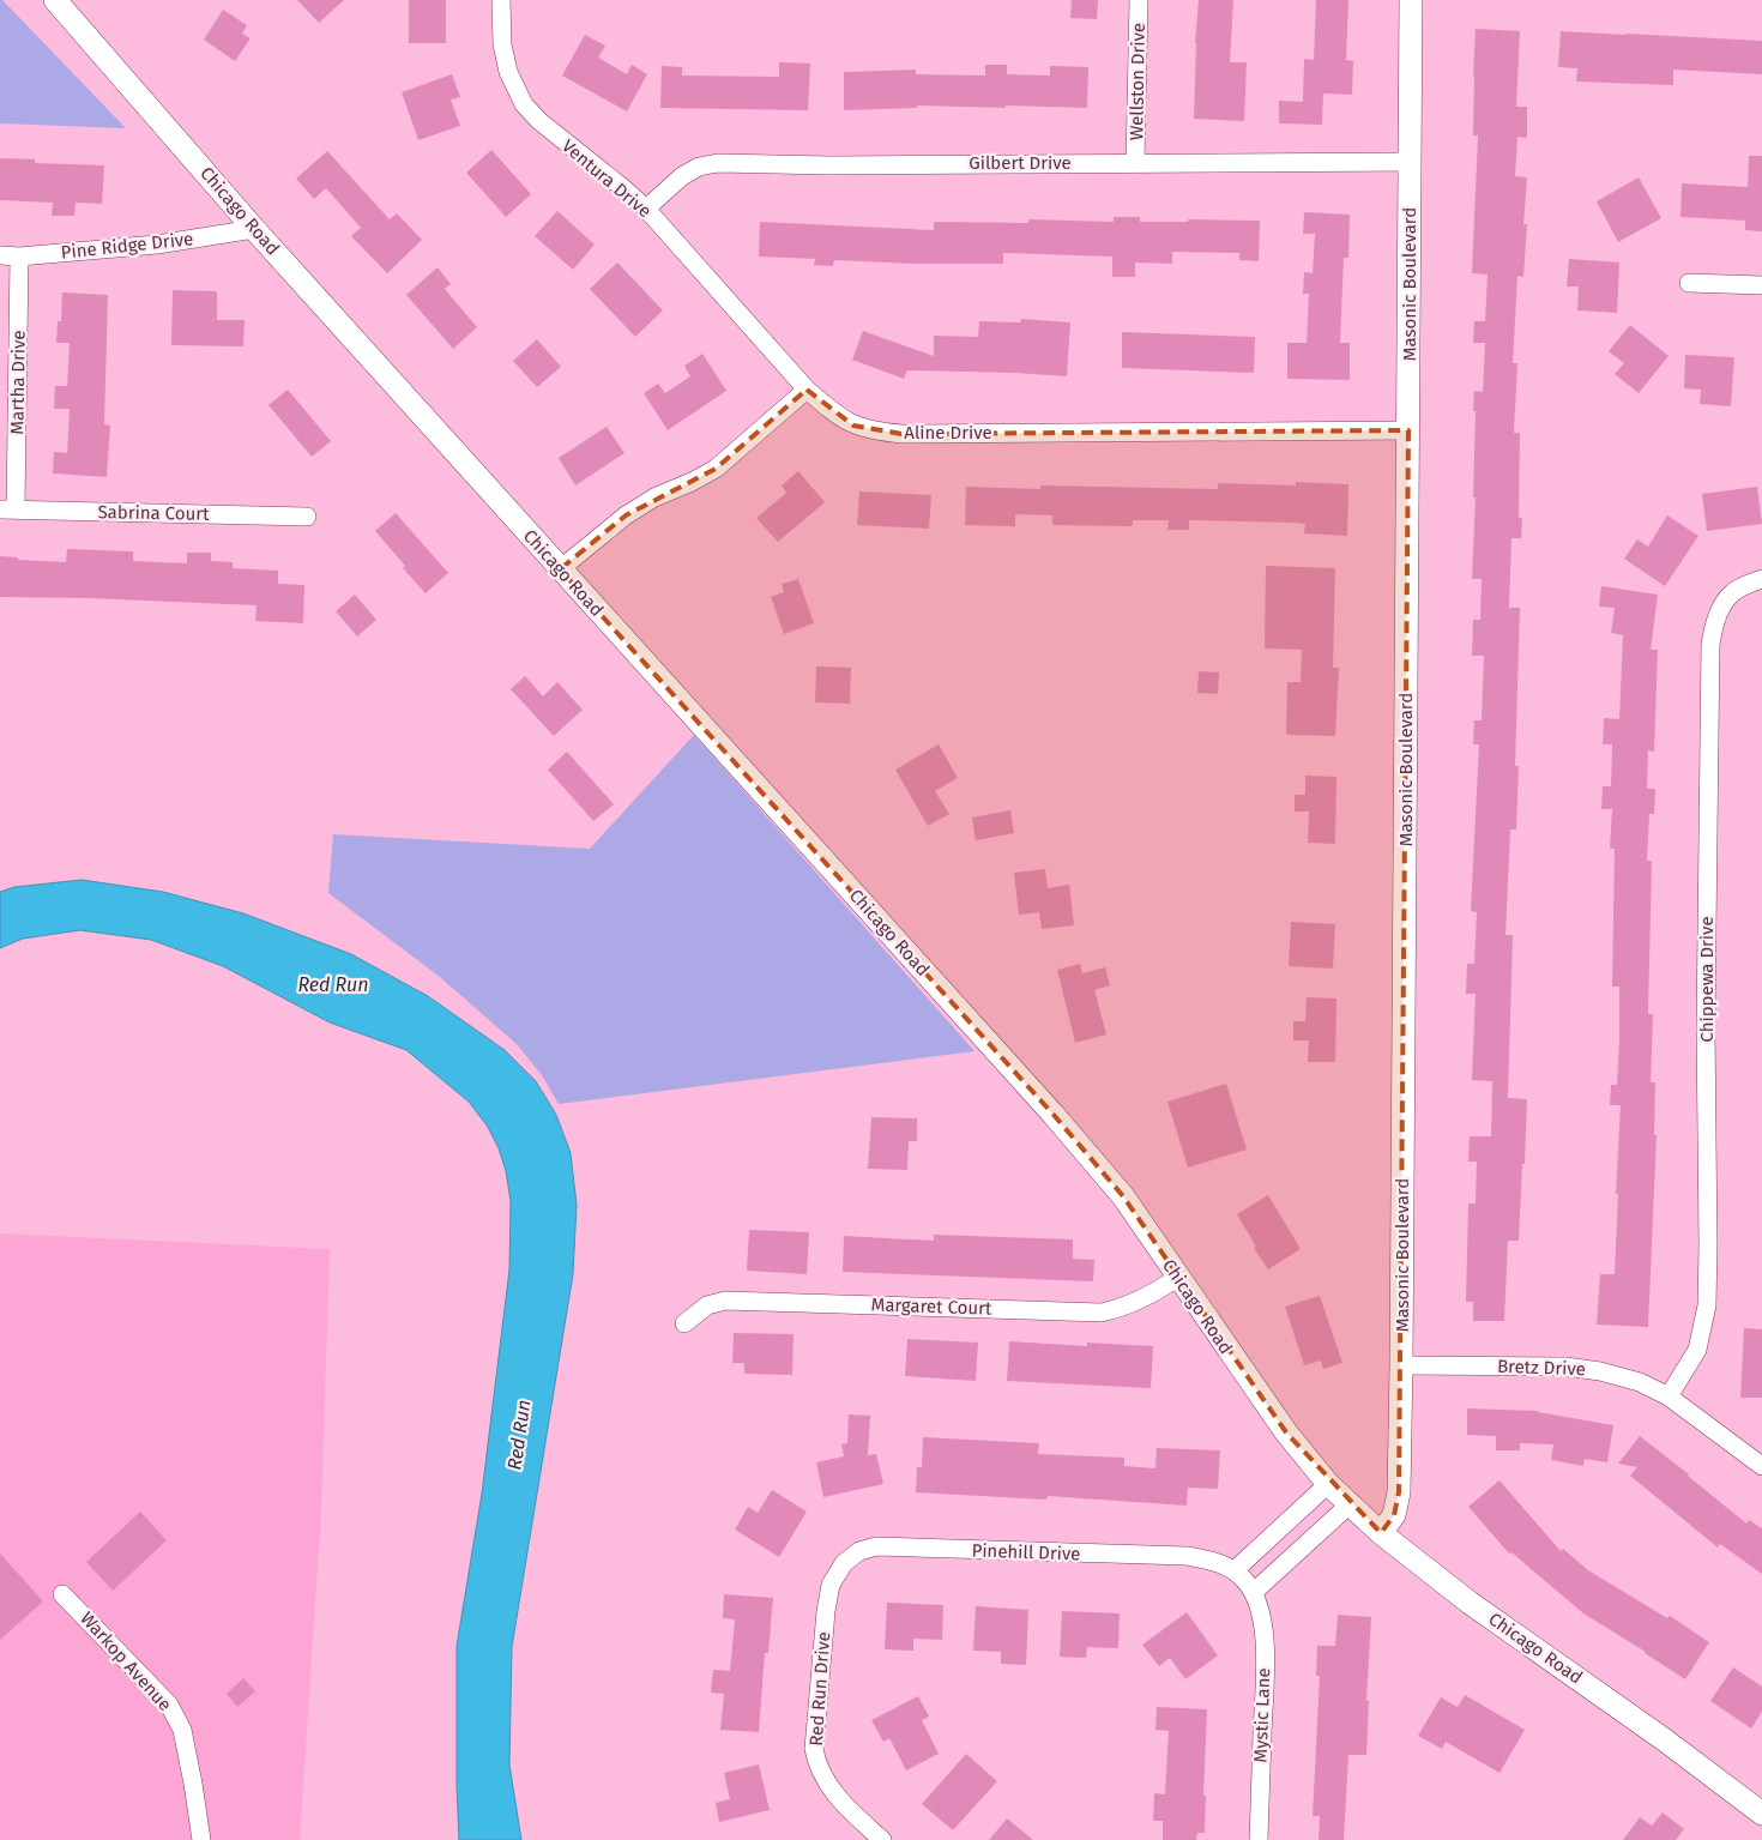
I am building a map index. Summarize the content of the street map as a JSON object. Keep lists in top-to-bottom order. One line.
{"streets":{"street":["Wellston Drive","Gilbert Drive","Ventura Drive","Chicago Road","Pine Ridge Drive","Masonic Boulevard","Martha Drive","Aline Drive","Sabrina Court","Chippewa Drive","Margaret Court","Bretz Drive","Pinehill Drive","Warkop Avenue","Red Run Drive","Mystic Lane"]},"crossings":[["Wellston Drive","Gilbert Drive"],["Gilbert Drive","Ventura Drive"],["Gilbert Drive","Masonic Boulevard"],["Ventura Drive","Aline Drive"],["Chicago Road","Pine Ridge Drive"],["Chicago Road","Masonic Boulevard"],["Chicago Road","Margaret Court"],["Pine Ridge Drive","Martha Drive"],["Masonic Boulevard","Aline Drive"],["Masonic Boulevard","Bretz Drive"],["Martha Drive","Sabrina Court"],["Chippewa Drive","Bretz Drive"],["Pinehill Drive","Red Run Drive"],["Pinehill Drive","Mystic Lane"]],"water":["Red Run"]}
